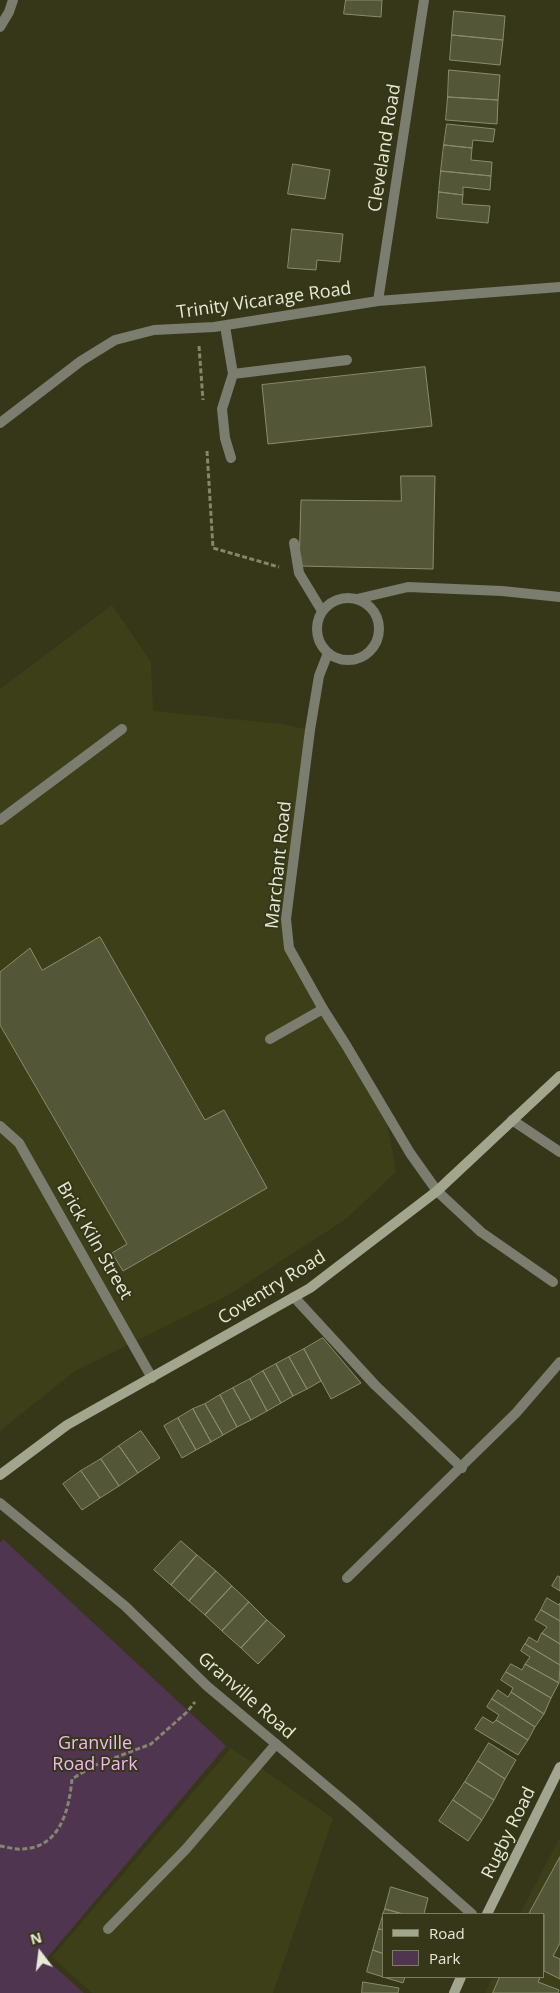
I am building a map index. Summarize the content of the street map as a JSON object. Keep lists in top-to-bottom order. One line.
{"streets":{"main road":["Coventry Road","Rugby Road"],"street":["Cleveland Road","Trinity Vicarage Road","Marchant Road","Brick Kiln Street","Granville Road"]},"crossings":[["Cleveland Road","Trinity Vicarage Road"],["Marchant Road","Coventry Road"],["Brick Kiln Street","Coventry Road"]],"parks":["Granville Road Park"],"legend":["Road","Park"],"north":"top"}
